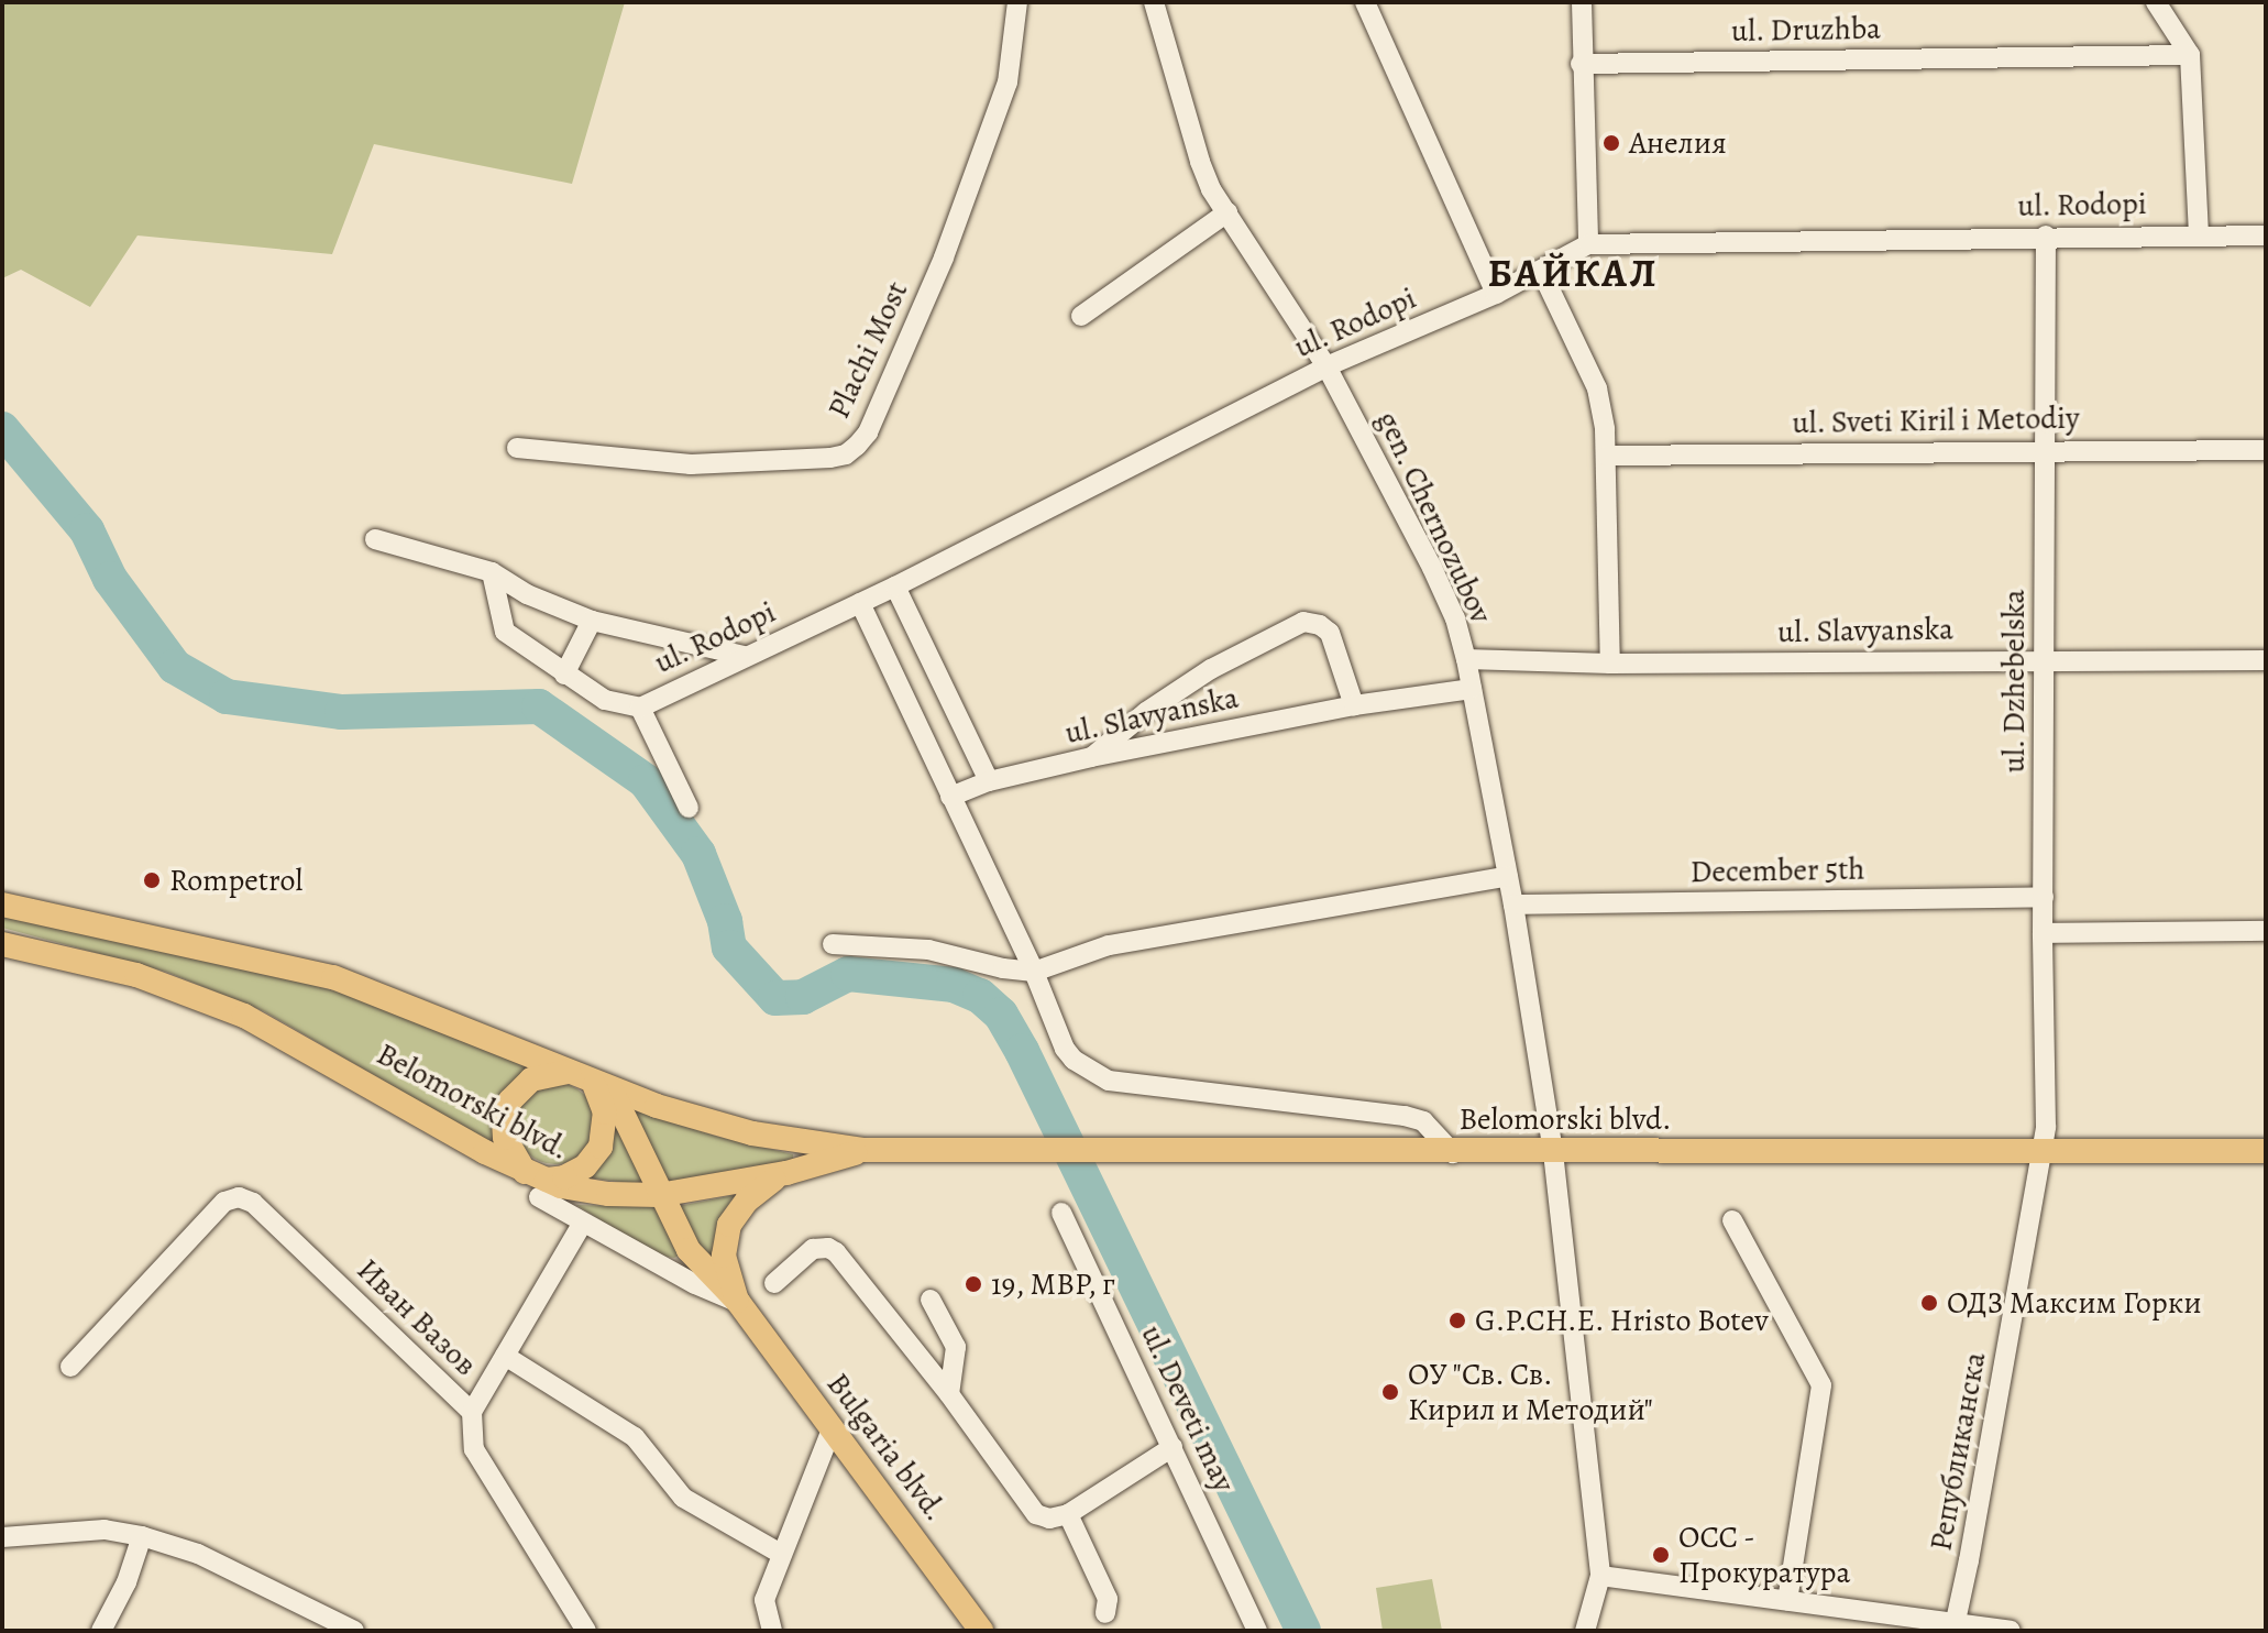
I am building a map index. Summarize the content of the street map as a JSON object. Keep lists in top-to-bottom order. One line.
{"streets":{"main road":["Belomorski blvd.","Bulgaria blvd."],"street":["ul. Druzhba","ul. Rodopi","Plachi Most","ul. Sveti Kiril i Metodiy","gen. Chernozubov","ul. Slavyanska","ul. Dzhebelska","December 5th","Иван Вазов","ul. Deveti may","Републиканска"]},"crossings":[["ul. Rodopi","gen. Chernozubov"],["ul. Rodopi","ul. Dzhebelska"],["ul. Sveti Kiril i Metodiy","ul. Dzhebelska"],["gen. Chernozubov","ul. Slavyanska"],["gen. Chernozubov","December 5th"],["gen. Chernozubov","Belomorski blvd."],["ul. Slavyanska","ul. Dzhebelska"],["ul. Dzhebelska","December 5th"],["ul. Dzhebelska","Belomorski blvd."],["ul. Dzhebelska","Републиканска"],["Belomorski blvd.","Bulgaria blvd."],["Belomorski blvd.","Републиканска"]],"districts":["БАЙКАЛ"],"places":["Анелия","Rompetrol","19, МВР, г","ОДЗ Максим Горки","G.P.CH.E. Hristo Botev","ОУ \"Св. Св. Кирил и Методий\"","ОСС - Прокуратура"]}
